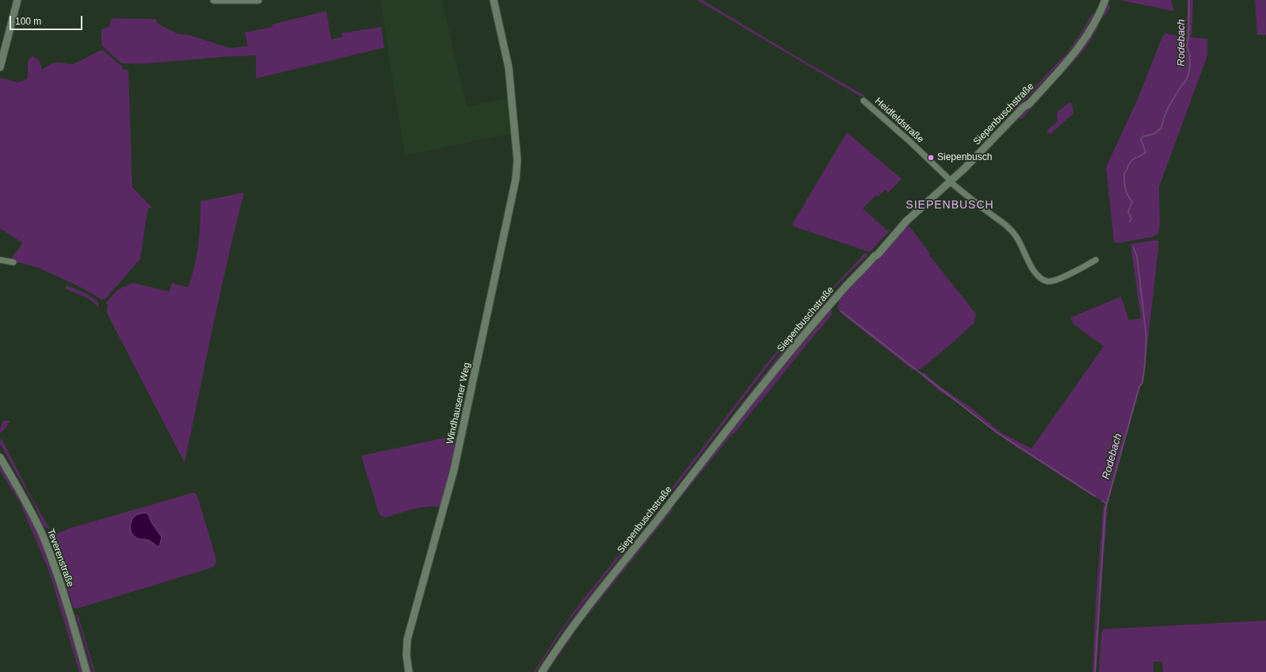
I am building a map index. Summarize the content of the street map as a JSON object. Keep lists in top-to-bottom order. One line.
{"streets":{"street":["Siepenbuschstraße","Heidfeldstraße","Windhausener Weg","Teverenstraße"]},"crossings":[["Siepenbuschstraße","Heidfeldstraße"]],"districts":["SIEPENBUSCH"],"water":["Rodebach"],"places":["Siepenbusch"],"scale_bar":"100 m"}
